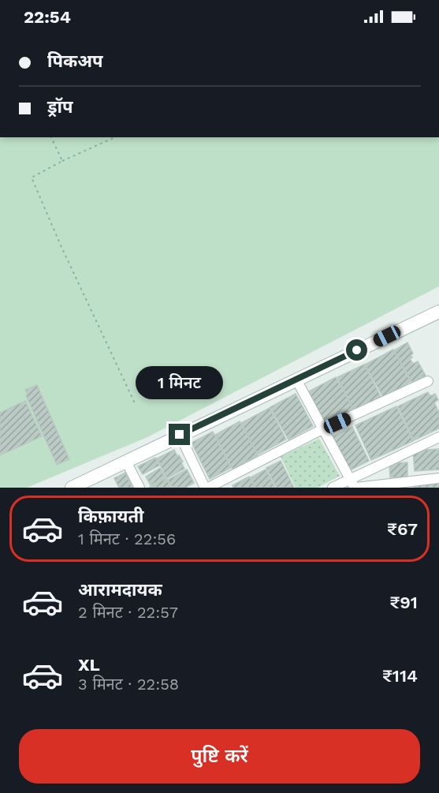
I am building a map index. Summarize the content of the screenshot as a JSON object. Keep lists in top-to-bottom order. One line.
{"page":{"status":"22:54","banner":["पिकअप","ड्रॉप"],"bubble":"1 मिनट","list":[{"name":"किफ़ायती","note":"1 मिनट · 22:56","value":"₹67"},{"name":"आरामदायक","note":"2 मिनट · 22:57","value":"₹91"},{"name":"XL","note":"3 मिनट · 22:58","value":"₹114"}],"buttons":"पुष्टि करें"}}
